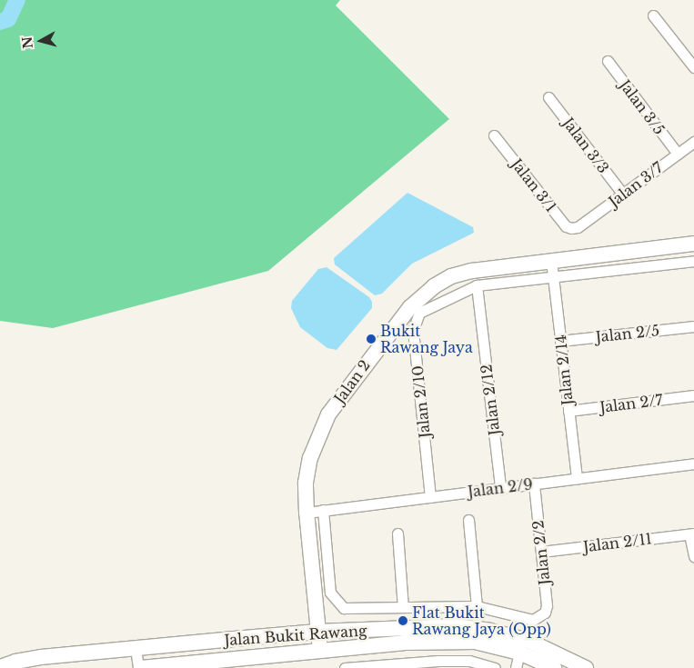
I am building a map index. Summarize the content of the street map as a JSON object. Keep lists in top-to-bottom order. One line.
{"streets":{"street":["Jalan 3/5","Jalan 3/3","Jalan 3/7","Jalan 3/1","Jalan 2/5","Jalan 2/14","Jalan 2","Jalan 2/12","Jalan 2/10","Jalan 2/7","Jalan 2/9","Jalan 2/11","Jalan 2/2","Jalan Bukit Rawang"]},"crossings":[["Jalan 3/5","Jalan 3/7"],["Jalan 3/3","Jalan 3/7"],["Jalan 3/7","Jalan 3/1"],["Jalan 2/5","Jalan 2/14"],["Jalan 2/14","Jalan 2"],["Jalan 2/14","Jalan 2/10"],["Jalan 2/14","Jalan 2/7"],["Jalan 2/14","Jalan 2/9"],["Jalan 2","Jalan 2/9"],["Jalan 2","Jalan Bukit Rawang"],["Jalan 2/12","Jalan 2/10"],["Jalan 2/12","Jalan 2/9"],["Jalan 2/10","Jalan 2/9"],["Jalan 2/9","Jalan 2/2"],["Jalan 2/11","Jalan 2/2"]],"places":["Bukit Rawang Jaya","Flat Bukit Rawang Jaya (Opp)"],"north":"left"}
